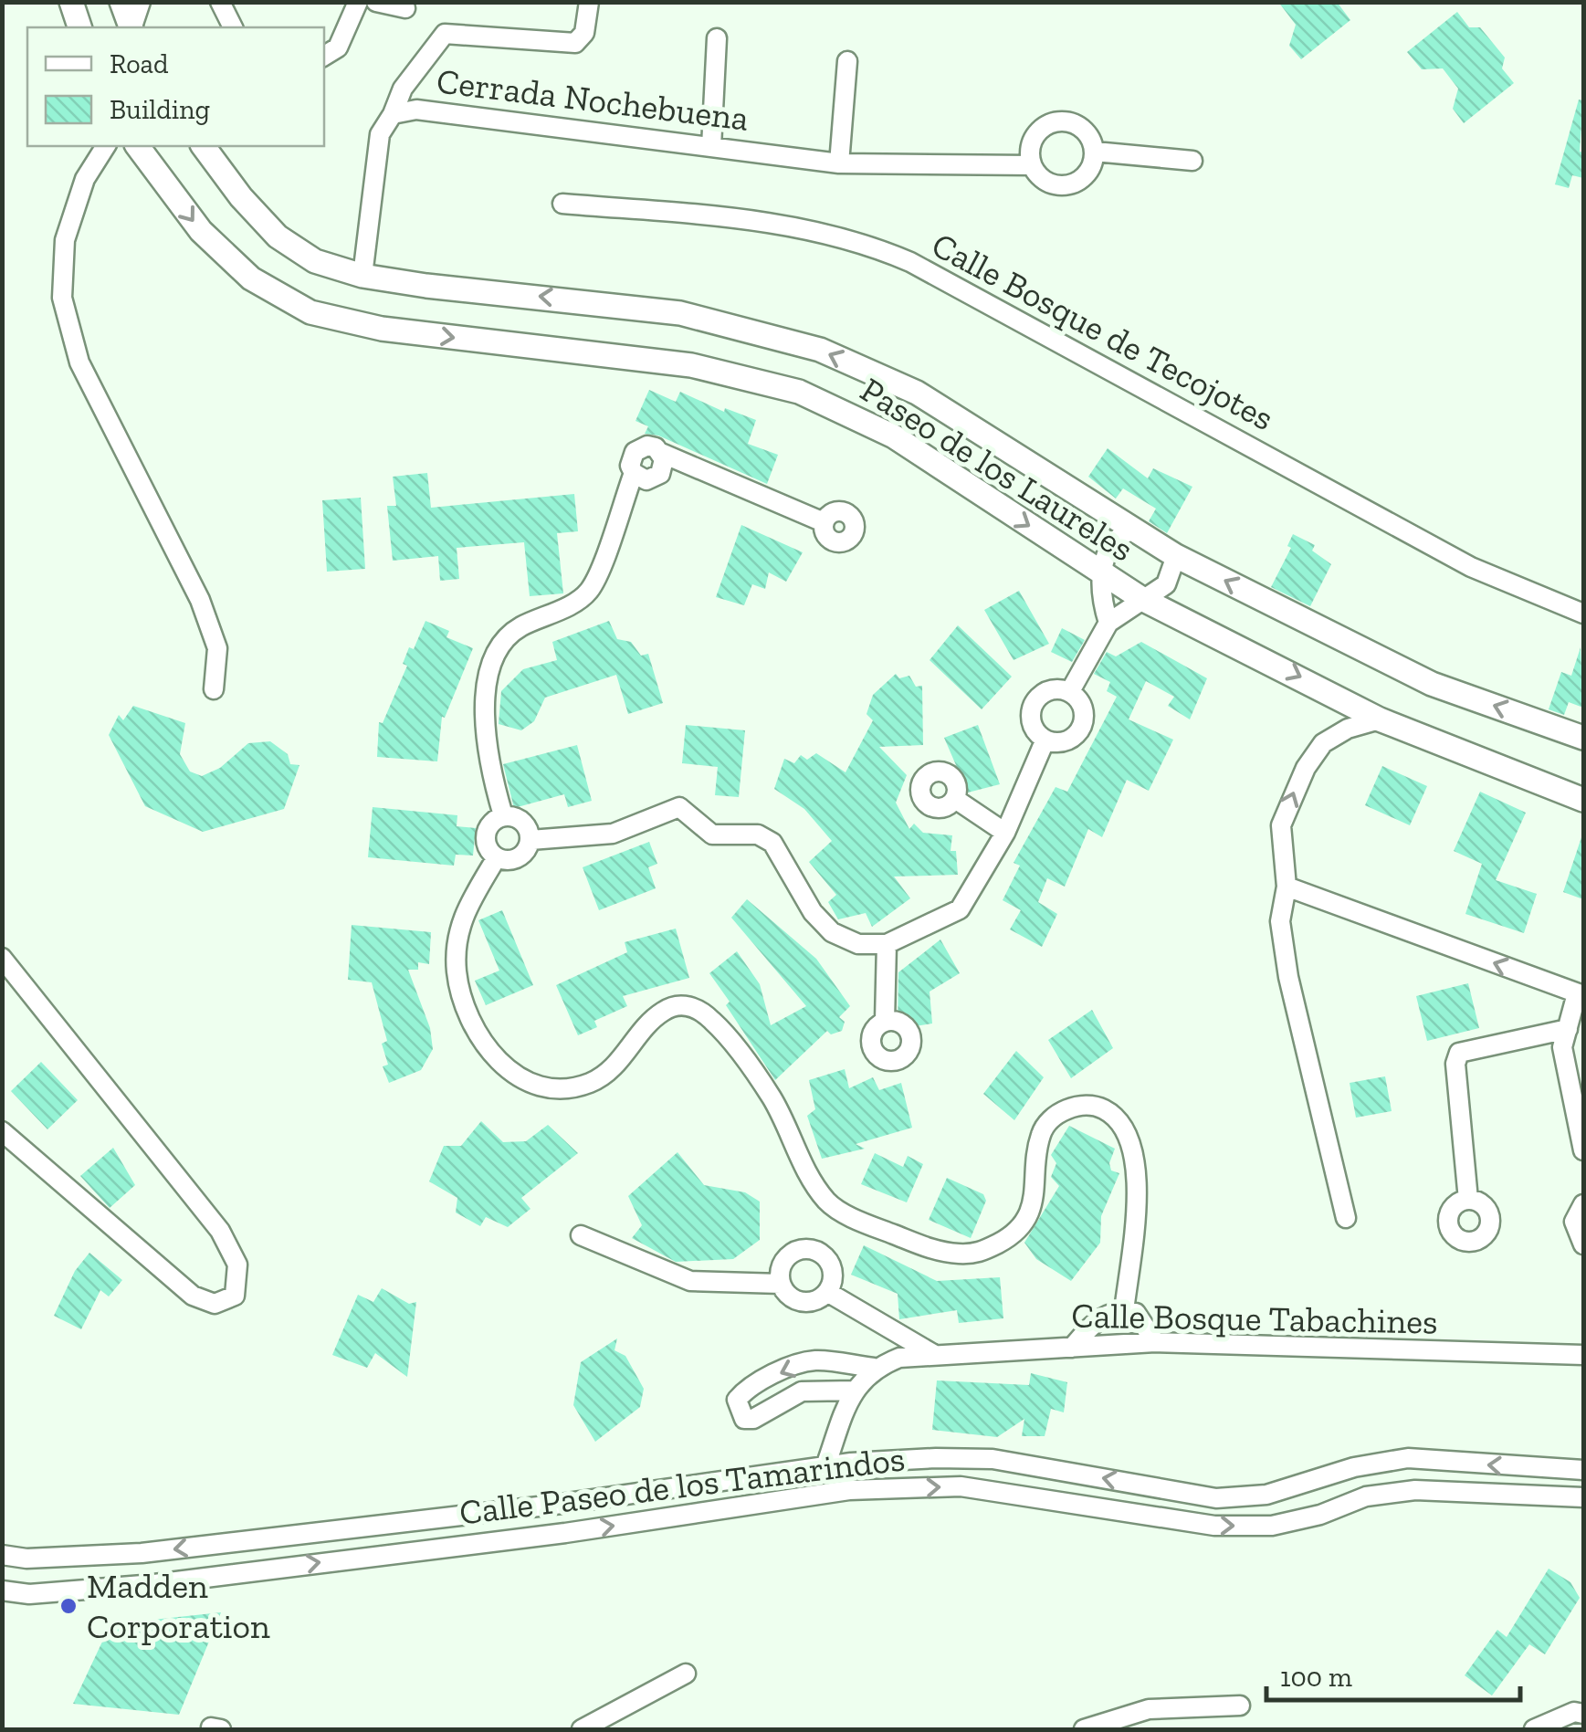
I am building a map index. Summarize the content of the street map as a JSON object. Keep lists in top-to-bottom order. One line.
{"streets":{"main road":["Paseo de los Laureles"],"street":["Cerrada Nochebuena","Calle Bosque de Tecojotes","Calle Bosque Tabachines","Calle Paseo de los Tamarindos"]},"crossings":[["Cerrada Nochebuena","Paseo de los Laureles"]],"places":["Madden Corporation"],"legend":["Road","Building"],"scale_bar":"100 m"}
